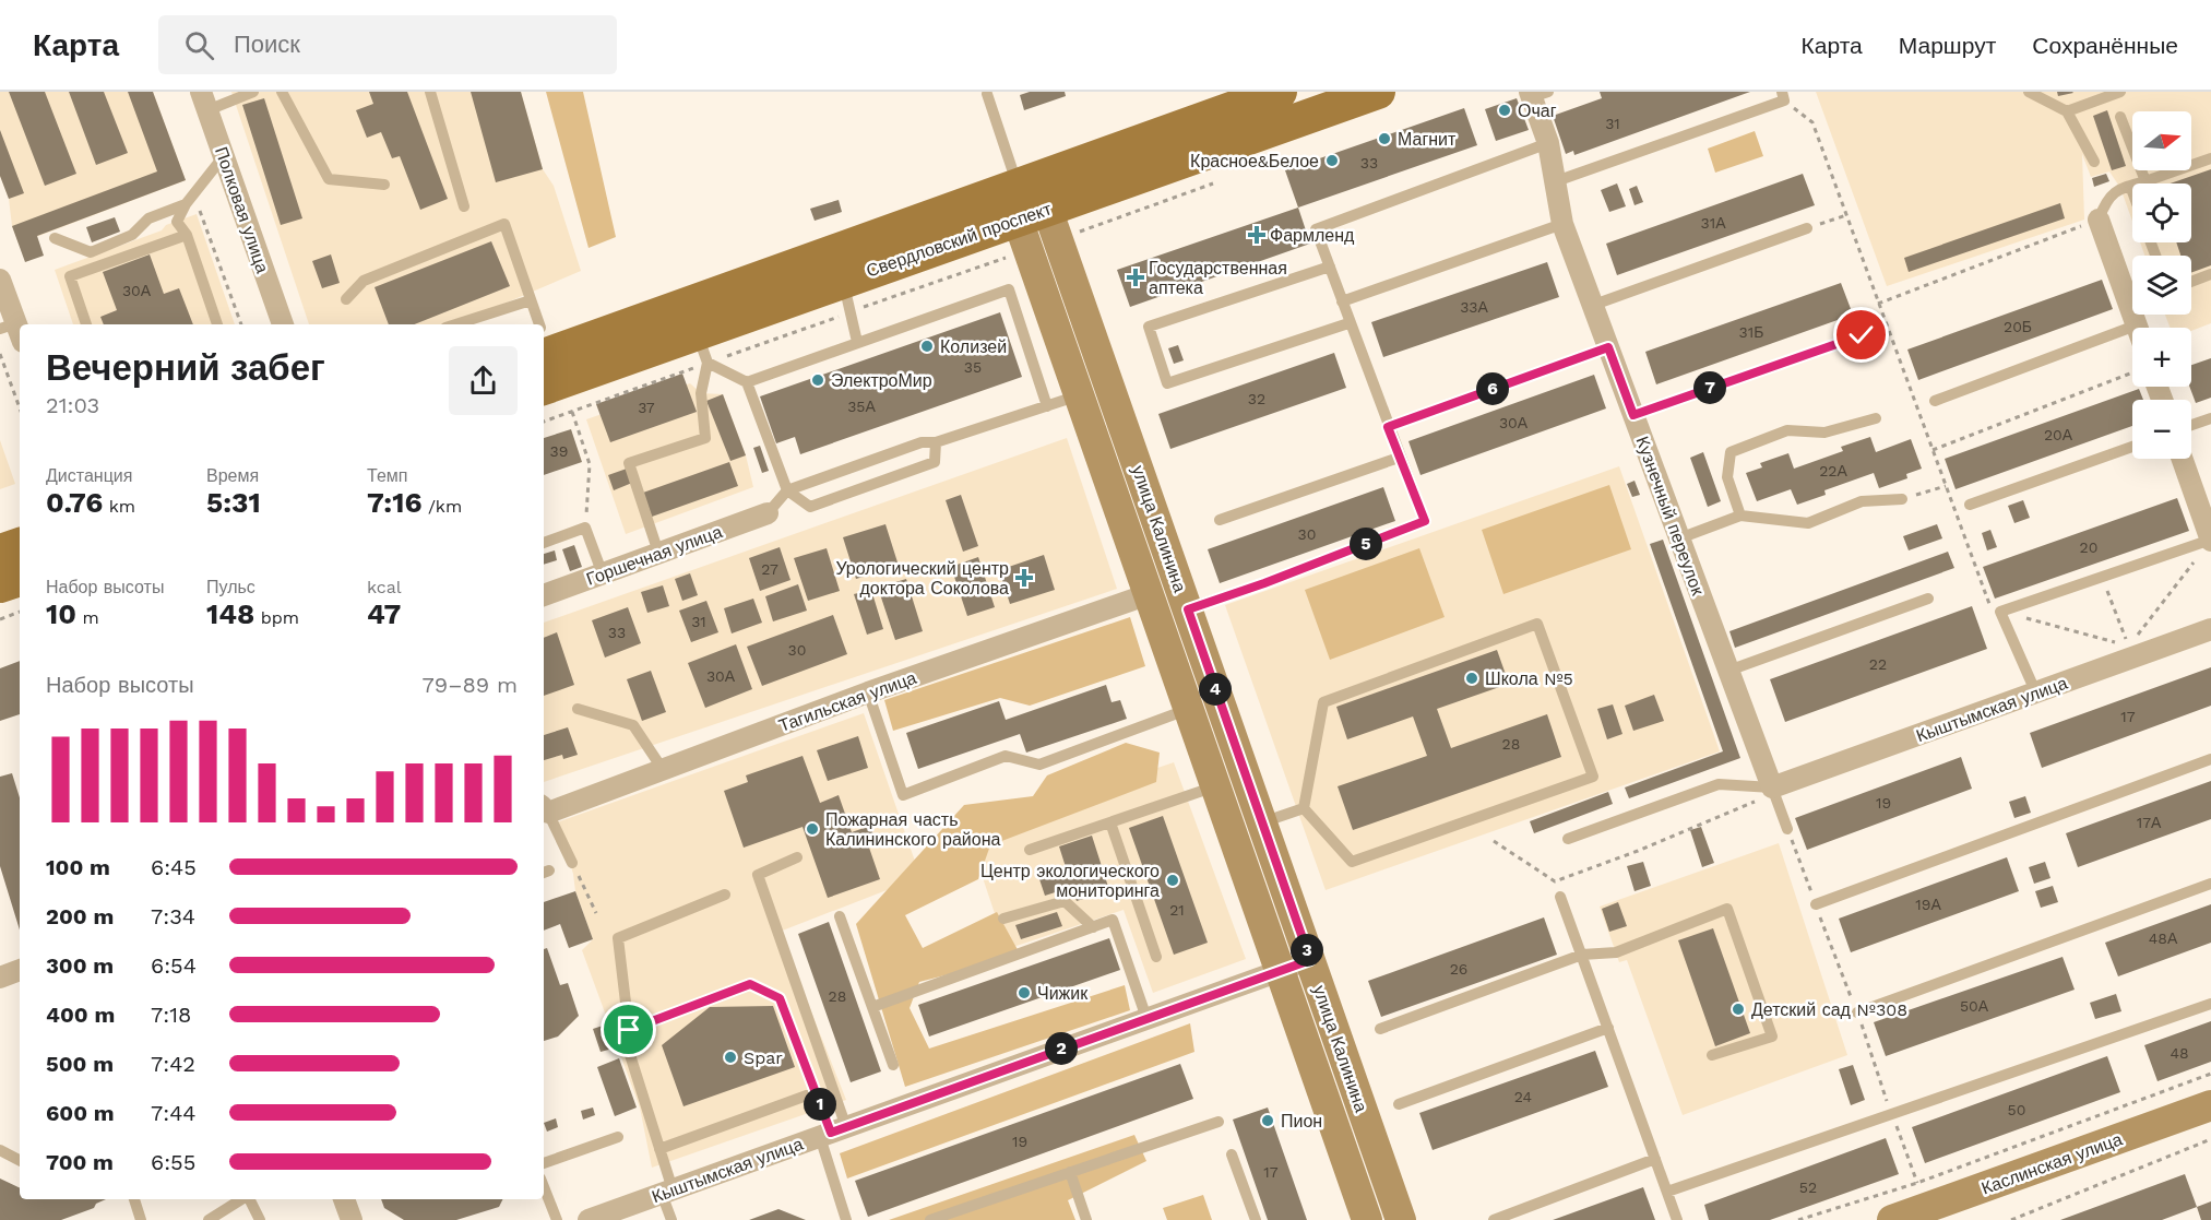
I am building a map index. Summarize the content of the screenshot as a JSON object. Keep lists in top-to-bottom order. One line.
{"streets":{"main road":["Свердловский проспект","улица Калинина","Каслинская улица"],"street":["Полковая улица","Кузнечный переулок","Горшечная улица","Тагильская улица","Кыштымская улица"]},"crossings":[["Свердловский проспект","улица Калинина"],["Кузнечный переулок","Кыштымская улица"],["улица Калинина","Тагильская улица"],["улица Калинина","Кыштымская улица"]],"places":{"other":["Очаг","Магнит","Красное&Белое","Колизей","ЭлектроМир","Школа №5","Пожарная часть Калининского района","Центр экологического мониторинга","Чижик","Детский сад №308","Spar","Пион"],"health":["Фармленд","Государственная аптека","Урологический центр доктора Соколова"]},"house_numbers":["31","33","31А","30А","33А","20Б","31Б","35","32","35А","37","30А","20А","39","22А","30","20","27","31","33","30","22","30А","17","28","19","17А","19А","21","48А","26","28","50А","48","24","50","19","17","52"],"north":"right","page":{"header":"Карта","search":"Поиск","nav":["Карта","Маршрут","Сохранённые"],"map_buttons":["+","−"],"heading":["Вечерний забег","21:03"],"pins":["7","6","5","4","3","2","1"],"stats":[["Дистанция","0.76 km"],["Время","5:31"],["Темп","7:16 /km"],["Набор высоты","10 m"],["Пульс","148 bpm"],["kcal","47"]],"chart":["Набор высоты","79–89 m"],"list":[{"name":"100 m","note":"6:45"},{"name":"200 m","note":"7:34"},{"name":"300 m","note":"6:54"},{"name":"400 m","note":"7:18"},{"name":"500 m","note":"7:42"},{"name":"600 m","note":"7:44"},{"name":"700 m","note":"6:55"}]}}
